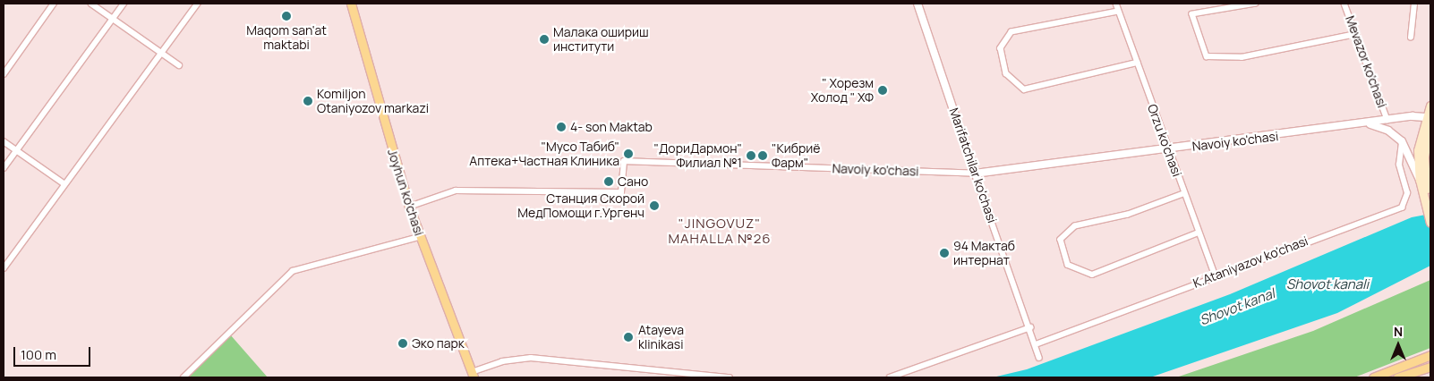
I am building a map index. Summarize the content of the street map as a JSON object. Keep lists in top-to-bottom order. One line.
{"streets":{"main road":["Joyhun ko'chasi"],"street":["Mevazor ko'chasi","Orzu ko'chasi","Navoiy ko'chasi","Marifatchilar ko'chasi","K.Ataniyazov ko'chasi"]},"crossings":[["Mevazor ko'chasi","Navoiy ko'chasi"],["Orzu ko'chasi","Navoiy ko'chasi"],["Orzu ko'chasi","K.Ataniyazov ko'chasi"],["Navoiy ko'chasi","Marifatchilar ko'chasi"],["Navoiy ko'chasi","Joyhun ko'chasi"],["Marifatchilar ko'chasi","K.Ataniyazov ko'chasi"]],"districts":["\"JINGOVUZ\" MAHALLA №26"],"water":["Shovot kanali","Shovot kanal"],"places":["Maqom san'at maktabi","Малака ошириш институти","\" Хорезм Холод \" ХФ","Komiljon Otaniyozov markazi","4- son Maktab","\"Мусо Табиб\" Аптека+Частная Клиника","\"ДориДармон\" Филиал №1","\"Кибриё Фарм\"","Сано","Станция Скорой МедПомощи г.Ургенч","94 Мактаб интернат","Atayeva klinikasi","Эко парк"],"scale_bar":"100 m","north":"top"}
